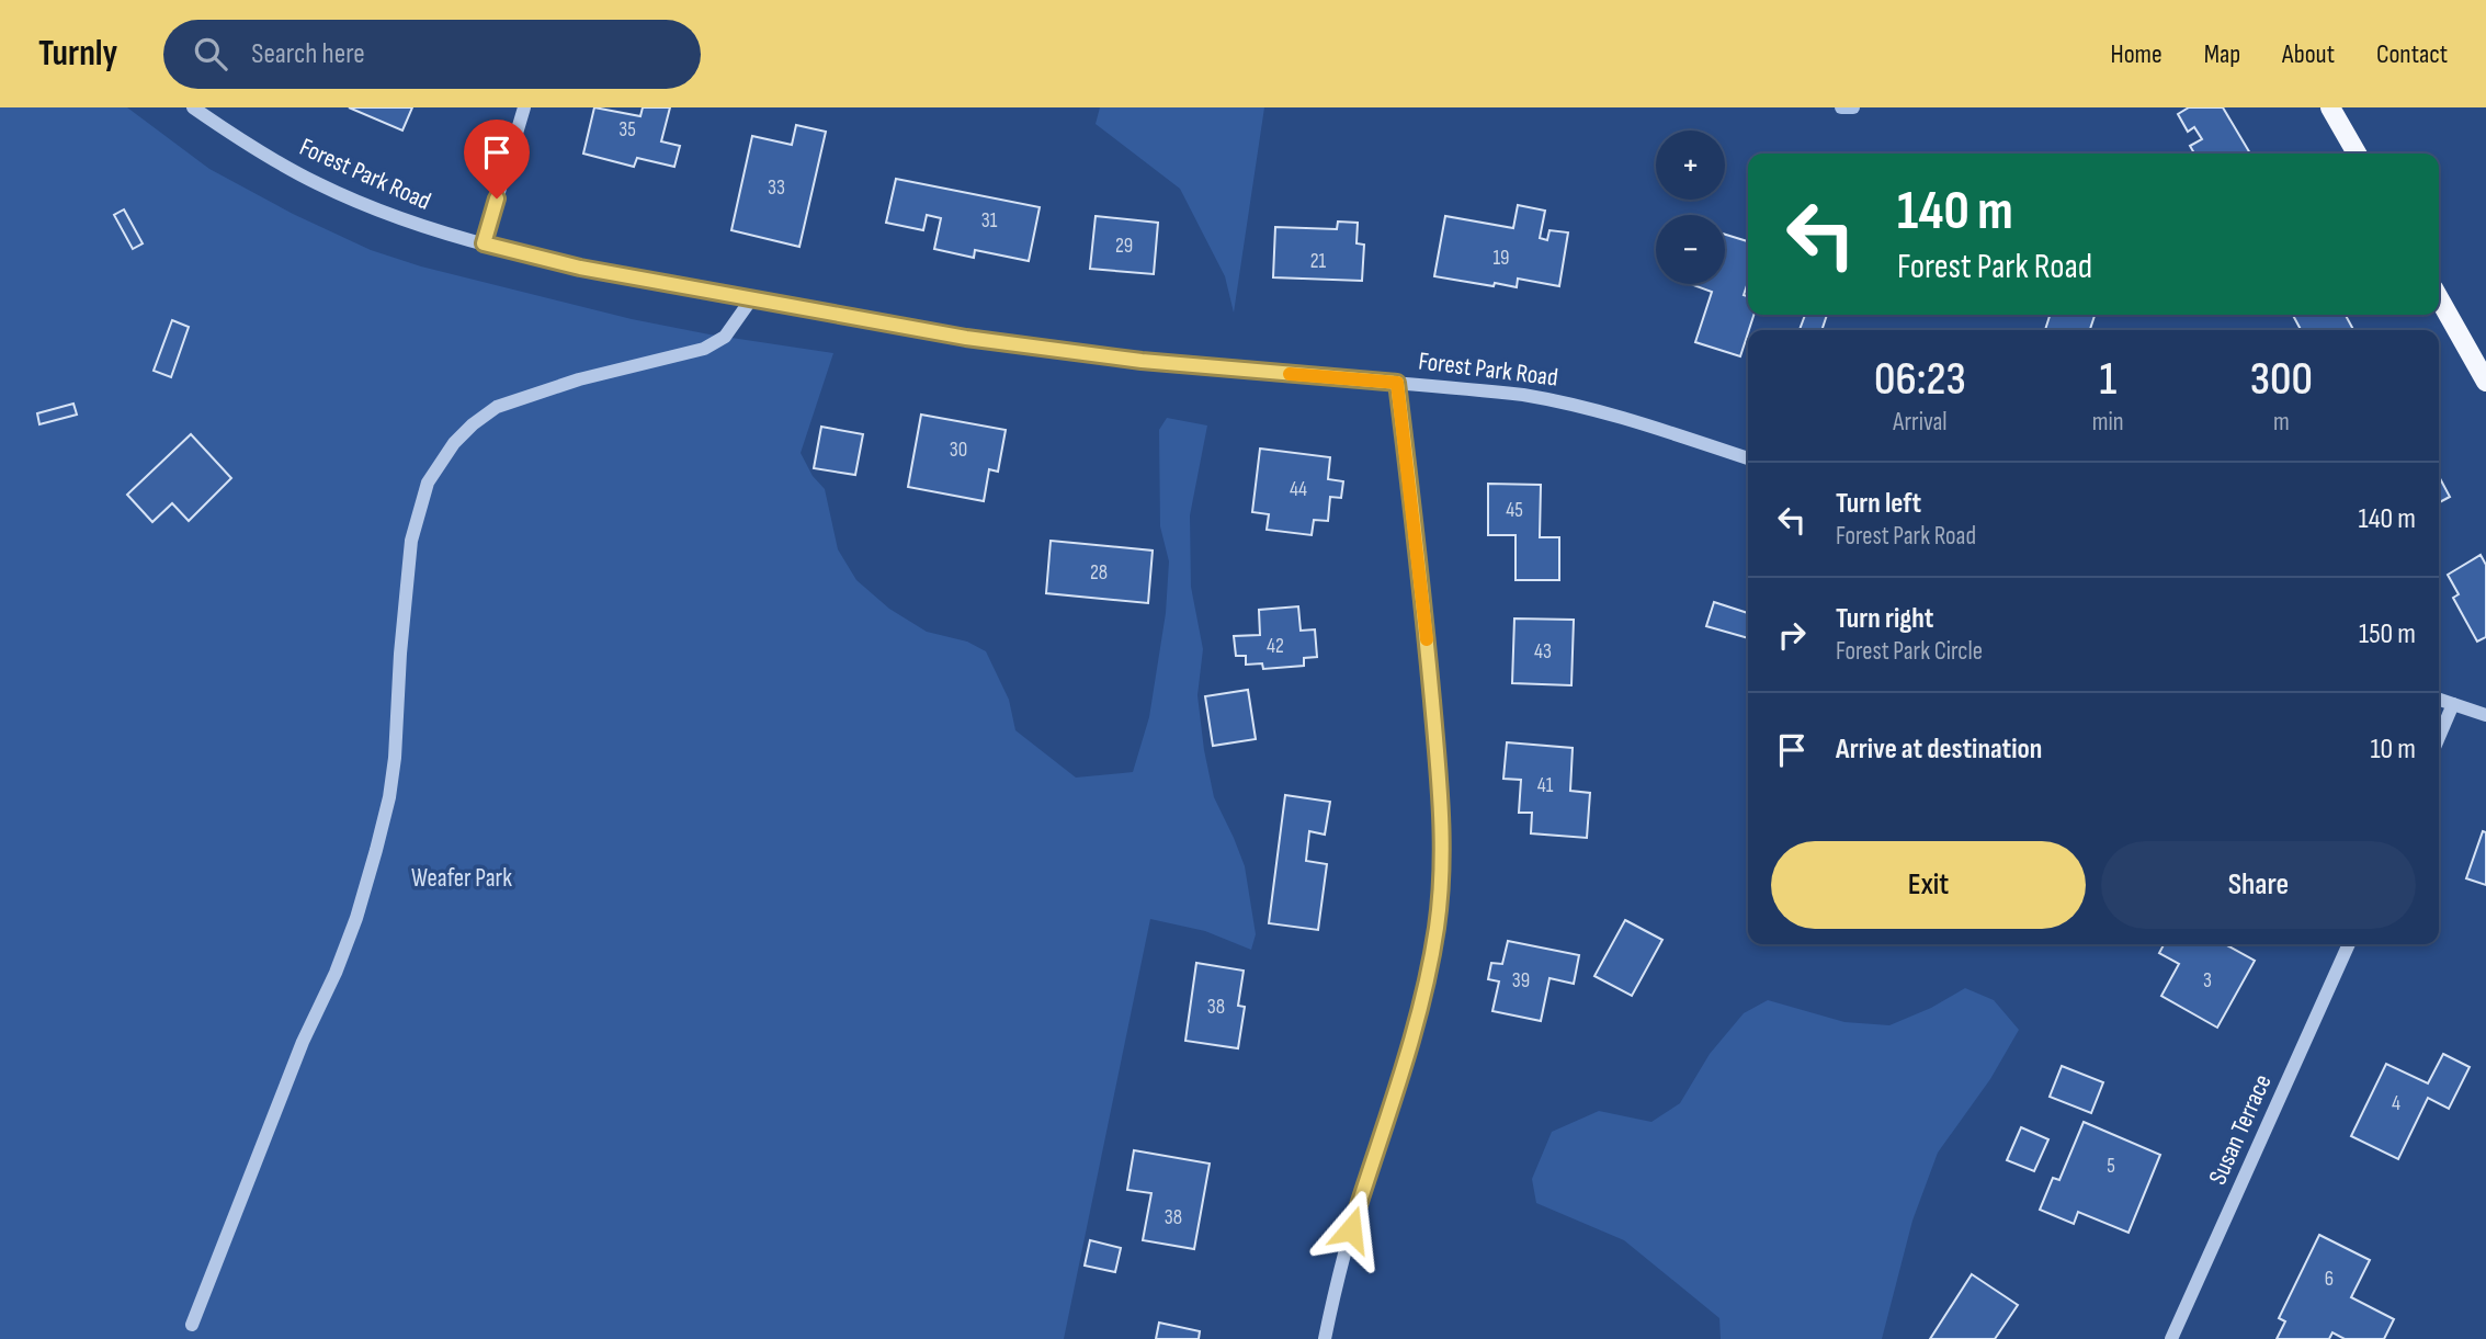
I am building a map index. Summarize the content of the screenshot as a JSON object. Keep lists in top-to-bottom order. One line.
{"streets":{"street":["Forest Park Road","Susan Terrace"]},"parks":["Weafer Park"],"house_numbers":["35","33","31","29","19","21","30","44","45","28","42","43","41","39","3","38","4","5","38","6"],"page":{"header":"Turnly","search":"Search here","nav":["Home","Map","About","Contact"],"map_buttons":["+","−"],"turn":["140 m","Forest Park Road"],"eta":["06:23","Arrival","1","min","300","m"],"list":[{"name":"Turn left","note":"Forest Park Road","value":"140 m"},{"name":"Turn right","note":"Forest Park Circle","value":"150 m"},{"name":"Arrive at destination","value":"10 m"}],"buttons":["Exit","Share"]}}
